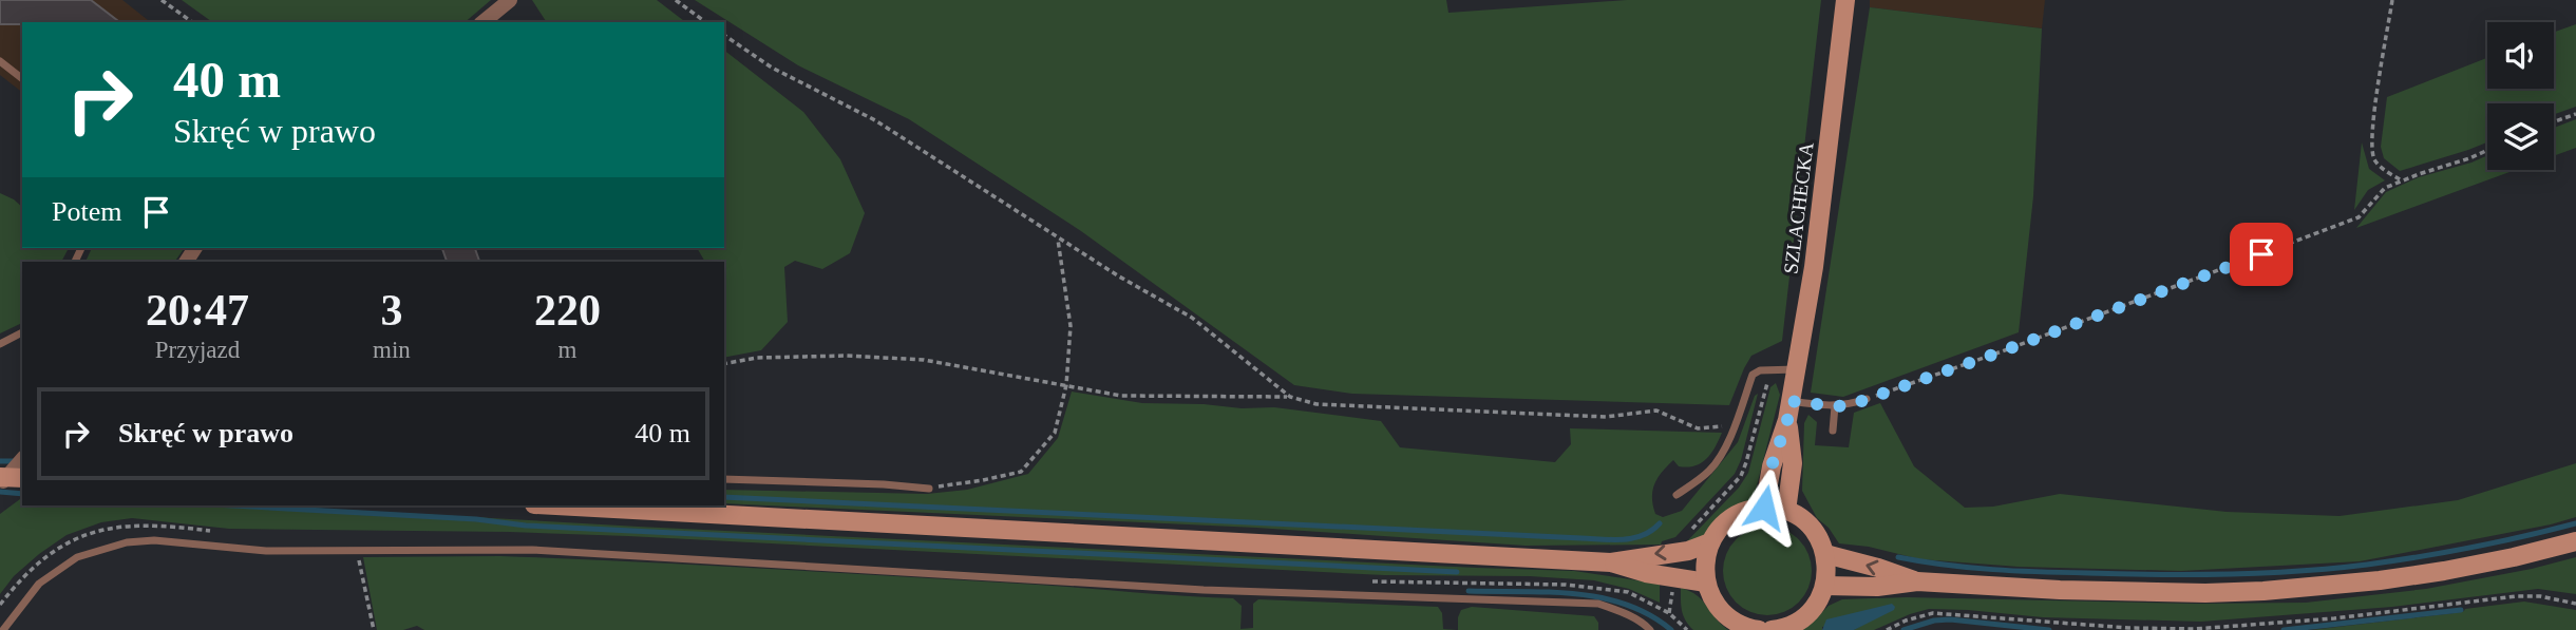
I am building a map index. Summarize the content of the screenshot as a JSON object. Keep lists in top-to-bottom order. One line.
{"streets":{"main road":["SZLACHECKA"]},"page":{"turn":["40 m","Skręć w prawo"],"then":"Potem","eta":["20:47","Przyjazd","3","min","220","m"],"list":[{"name":"Skręć w prawo","value":"40 m"}]}}
